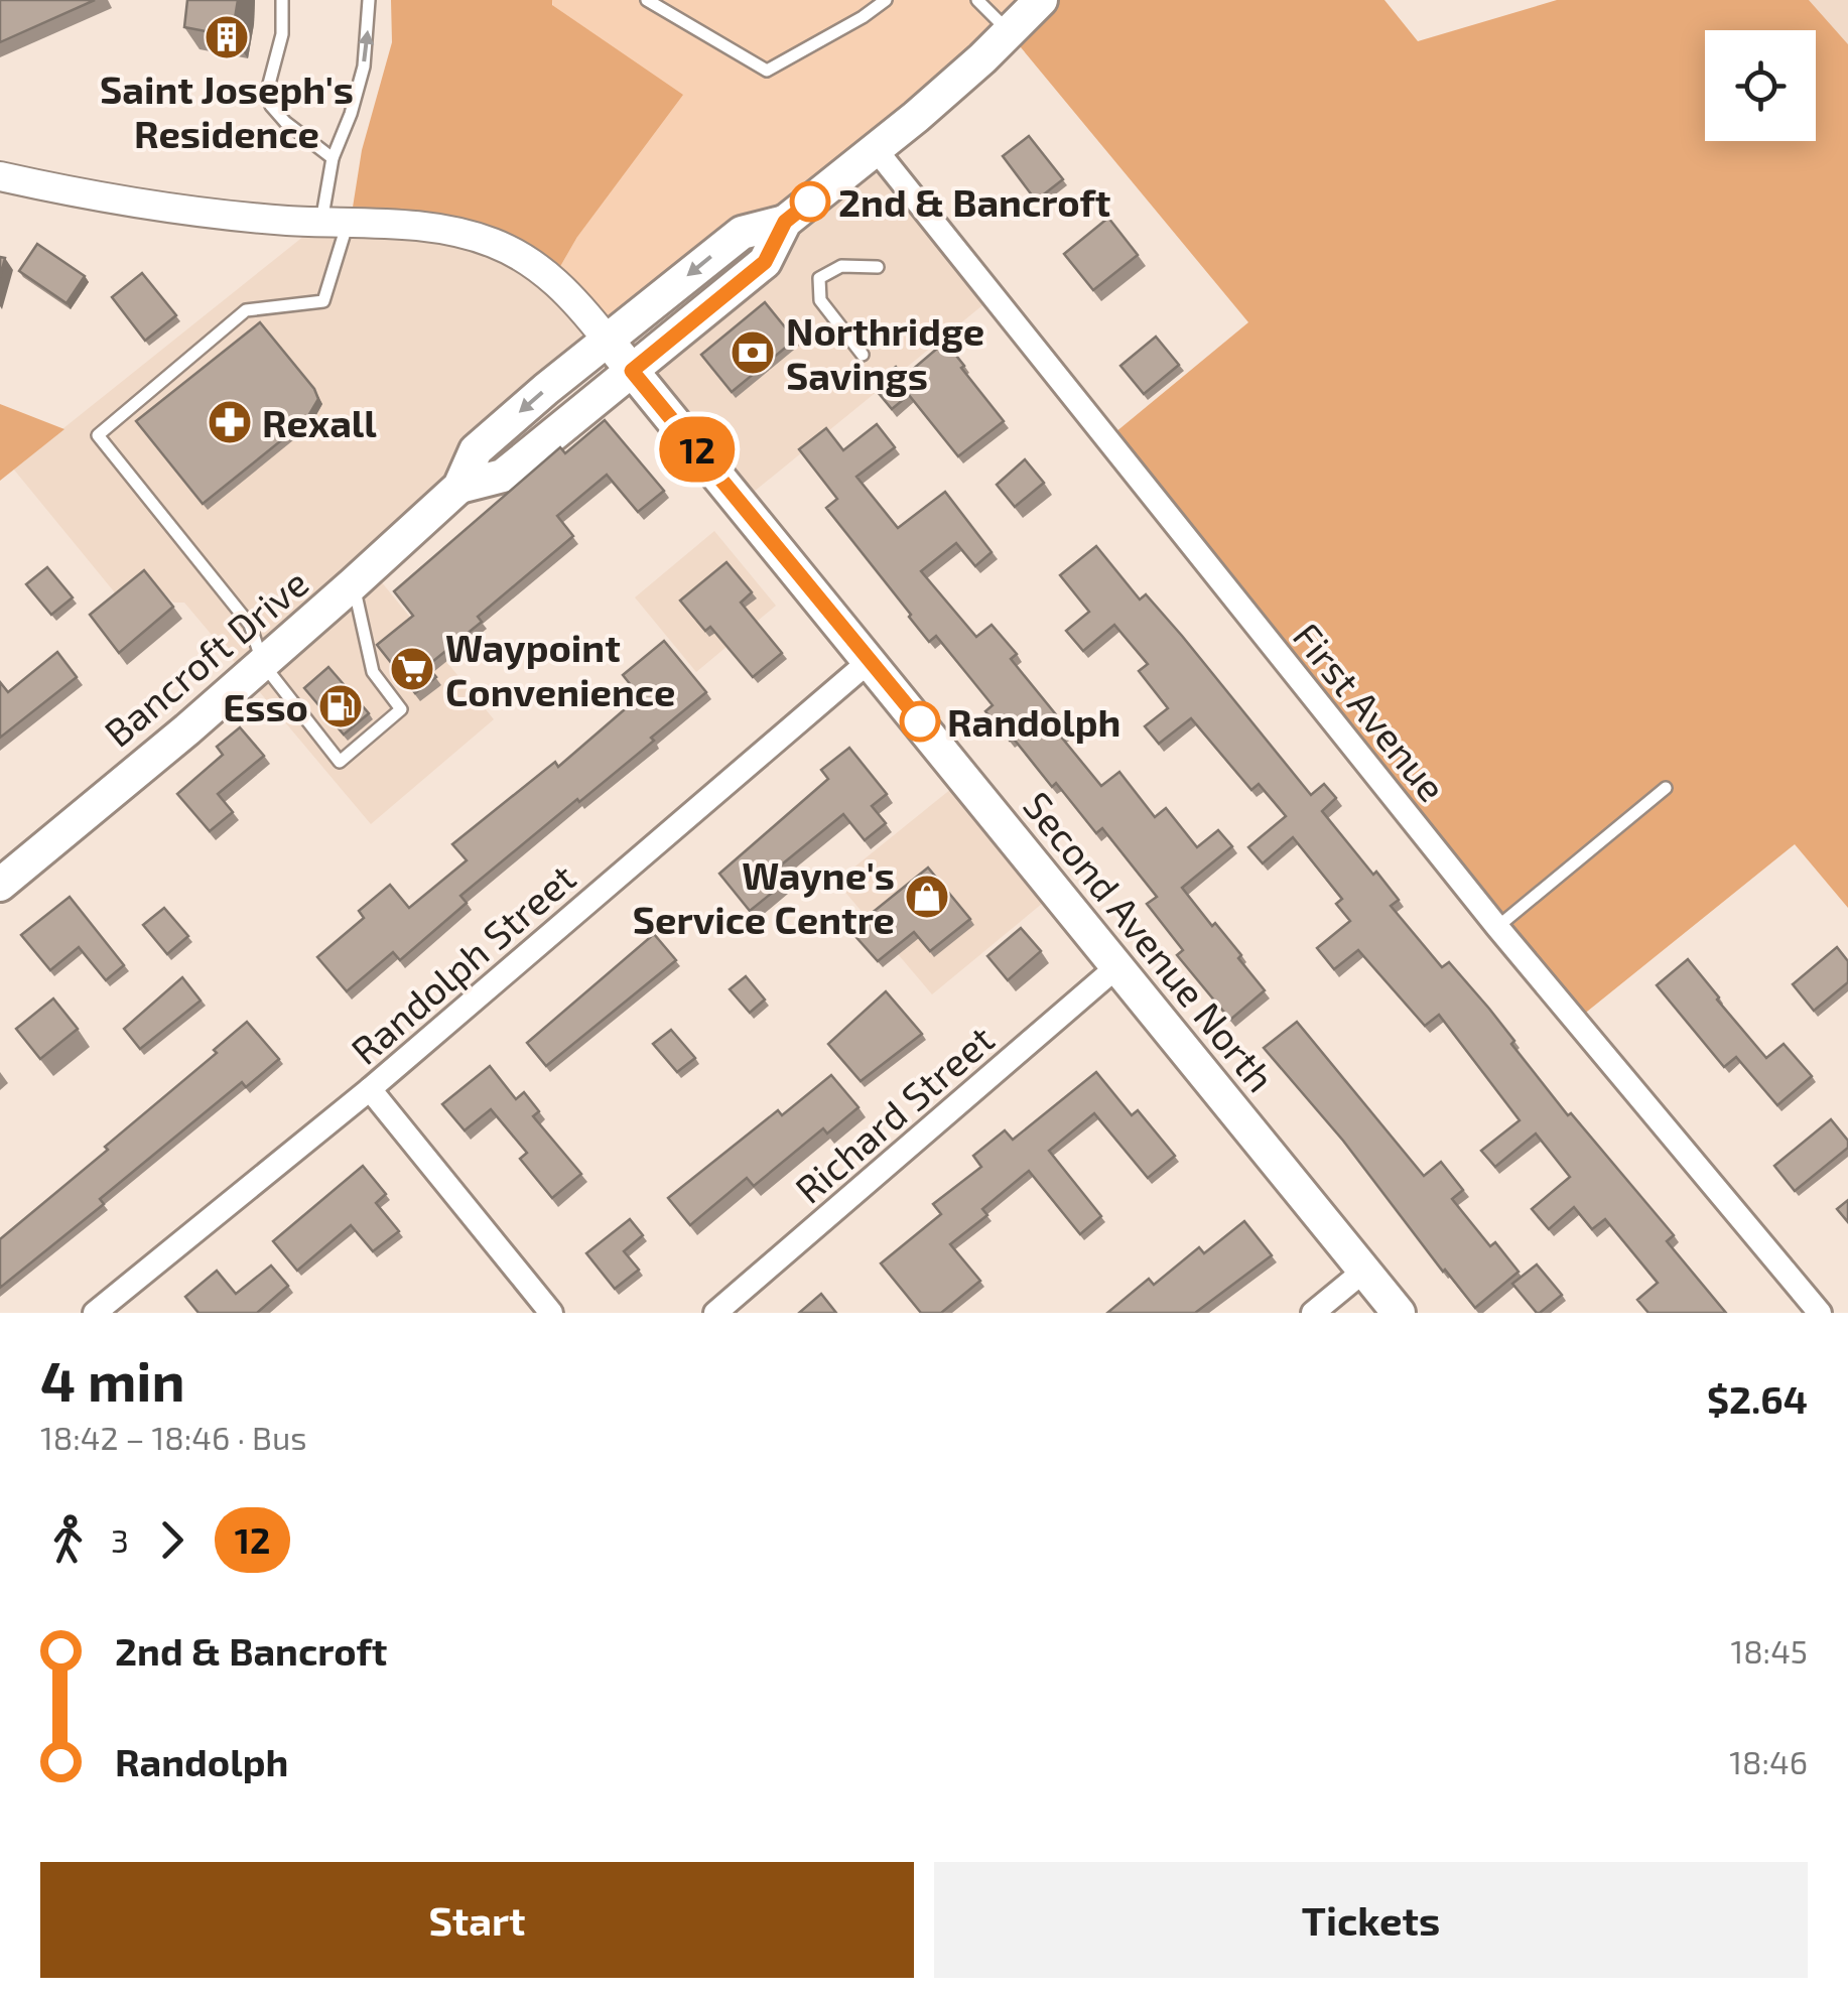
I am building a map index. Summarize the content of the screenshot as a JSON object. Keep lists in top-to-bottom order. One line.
{"streets":{"main road":["Bancroft Drive","Second Avenue North"],"street":["First Avenue","Randolph Street","Richard Street"]},"crossings":[["Bancroft Drive","First Avenue"],["Bancroft Drive","Second Avenue North"],["Second Avenue North","Randolph Street"],["Second Avenue North","Richard Street"]],"places":{"building":["Saint Joseph's Residence"],"other":["2nd & Bancroft","Randolph"],"bank":["Northridge Savings"],"pharmacy":["Rexall"],"supermarket":["Waypoint Convenience"],"fuel station":["Esso"],"shop":["Wayne's Service Centre"]},"lines":["bus line 12"],"page":{"on_map":"12","heading":["4 min","18:42 – 18:46 · Bus","$2.64"],"legs":["3","12"],"list":[{"name":"2nd & Bancroft","value":"18:45"},{"name":"Randolph","value":"18:46"}],"buttons":["Start","Tickets"]}}
